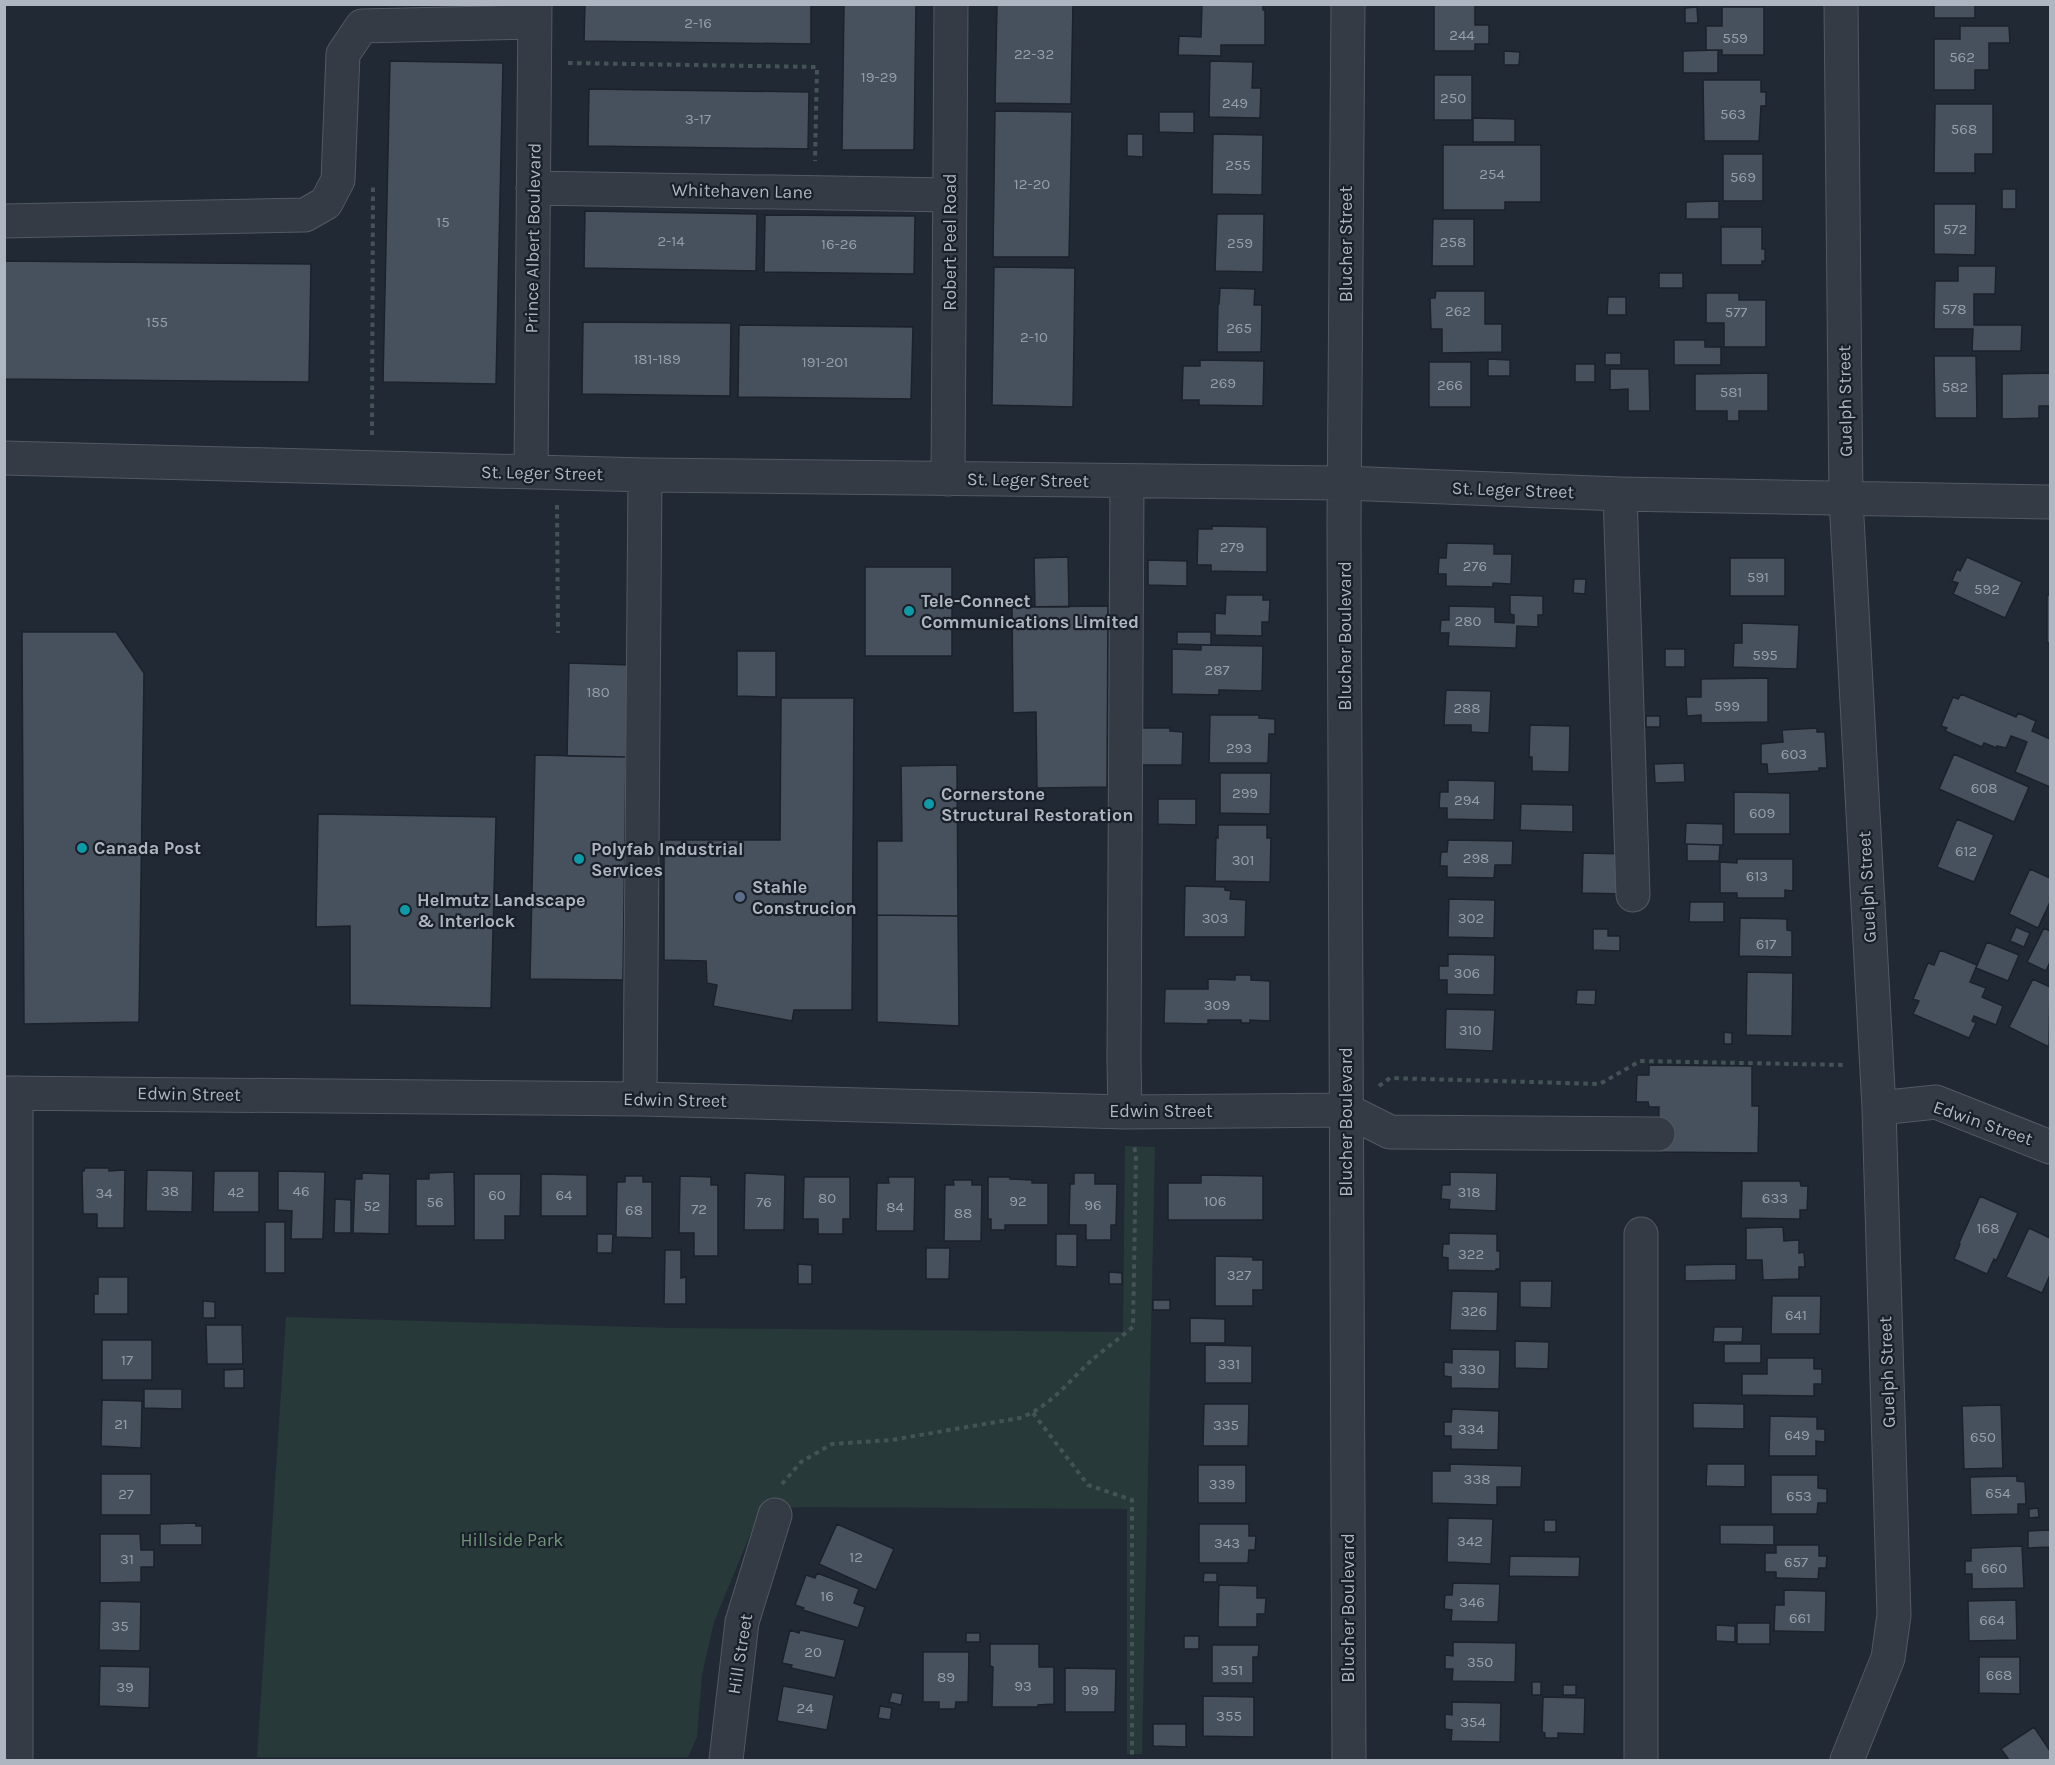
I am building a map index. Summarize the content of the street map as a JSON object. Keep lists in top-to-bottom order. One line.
{"streets":{"street":["Whitehaven Lane","Prince Albert Boulevard","Robert Peel Road","Blucher Street","Guelph Street","St. Leger Street","Blucher Boulevard","Edwin Street","Hill Street"]},"crossings":[["Whitehaven Lane","Prince Albert Boulevard"],["Whitehaven Lane","Robert Peel Road"],["Prince Albert Boulevard","St. Leger Street"],["Robert Peel Road","St. Leger Street"],["Blucher Street","St. Leger Street"],["Blucher Street","Blucher Boulevard"],["Guelph Street","St. Leger Street"],["Guelph Street","Edwin Street"],["St. Leger Street","Blucher Boulevard"],["Blucher Boulevard","Edwin Street"]],"parks":["Hillside Park"],"places":["Tele-Connect Communications Limited","Cornerstone Structural Restoration","Canada Post","Polyfab Industrial Services","Stahle Construcion","Helmutz Landscape & Interlock"],"house_numbers":["2-16","244","559","22-32","562","19-29","250","249","563","3-17","568","255","254","569","12-20","15","572","2-14","258","259","16-26","578","262","577","155","265","2-10","181-189","191-201","269","266","582","581","279","276","591","592","280","595","287","180","599","288","293","603","608","299","294","609","612","298","301","613","303","302","617","306","309","310","38","46","42","318","34","60","64","80","633","92","106","56","76","96","52","84","72","68","88","168","322","327","326","641","17","331","330","21","335","334","649","650","338","339","654","27","653","342","343","12","31","657","660","16","346","661","664","35","20","350","351","668","89","93","39","99","24","355","354"]}
